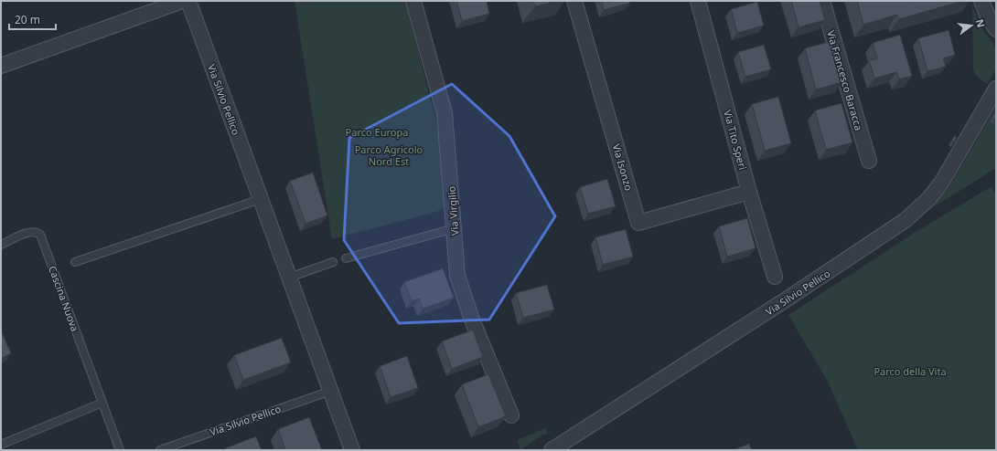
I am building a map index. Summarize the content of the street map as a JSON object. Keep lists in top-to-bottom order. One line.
{"streets":{"street":["Via Francesco Baracca","Via Silvio Pellico","Via Tito Speri","Via Isonzo","Via Virgilio"],"lane":["Cascina Nuova"]},"crossings":[["Via Tito Speri","Via Isonzo"]],"parks":["Parco Europa","Parco Agricolo Nord Est","Parco della Vita"],"scale_bar":"20 m","north":"right"}
